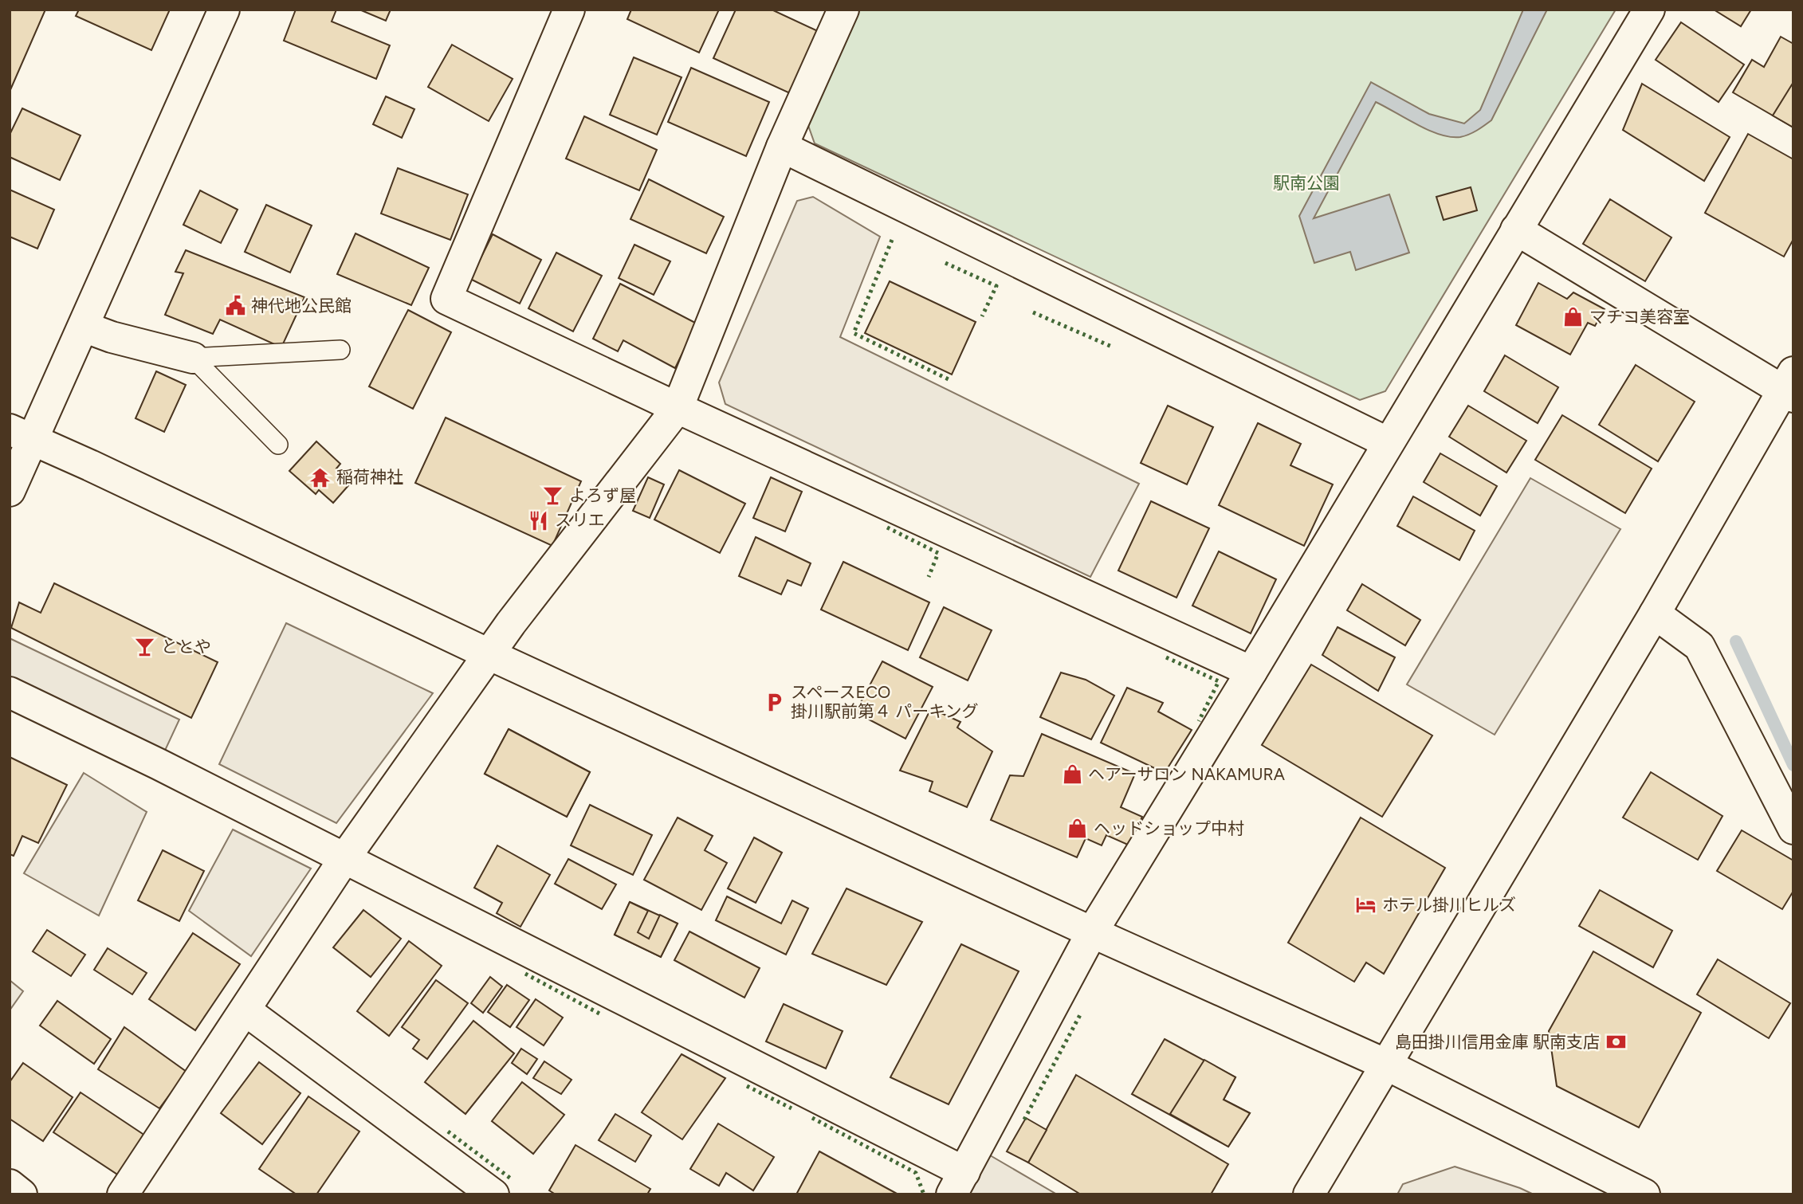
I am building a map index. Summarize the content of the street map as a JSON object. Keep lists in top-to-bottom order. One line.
{"parks":["駅南公園"],"places":{"public building":["神代地公民館"],"shop":["マチコ美容室","ヘアーサロン NAKAMURA","ヘッドショップ中村"],"temple":["稲荷神社"],"bar":["よろず屋","ととや"],"restaurant":["スリエ"],"parking":["スペースECO 掛川駅前第４ パーキング"],"hotel":["ホテル掛川ヒルズ"],"bank":["島田掛川信用金庫 駅南支店"]}}
